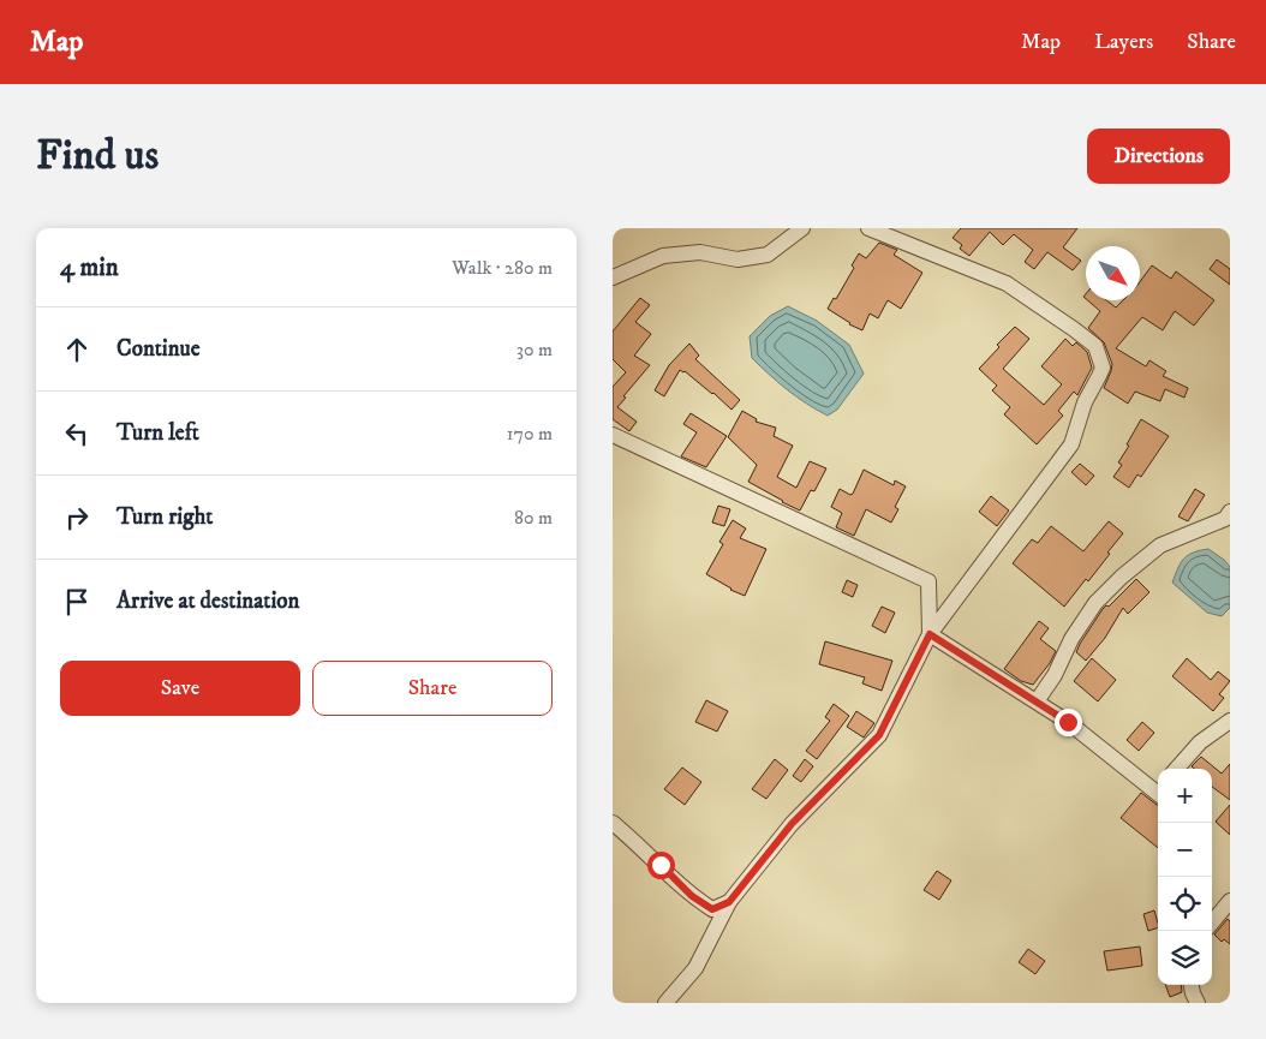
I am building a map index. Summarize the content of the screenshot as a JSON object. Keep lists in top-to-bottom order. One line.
{"north":"bottom right","page":{"header":"Map","nav":["Map","Layers","Share"],"buttons":["Directions",["Save","Share"]],"title":"Find us","heading":["4 min","Walk · 280 m"],"list":[["Continue","30 m"],["Turn left","170 m"],["Turn right","80 m"],"Arrive at destination"],"map_buttons":["+","−"]}}
